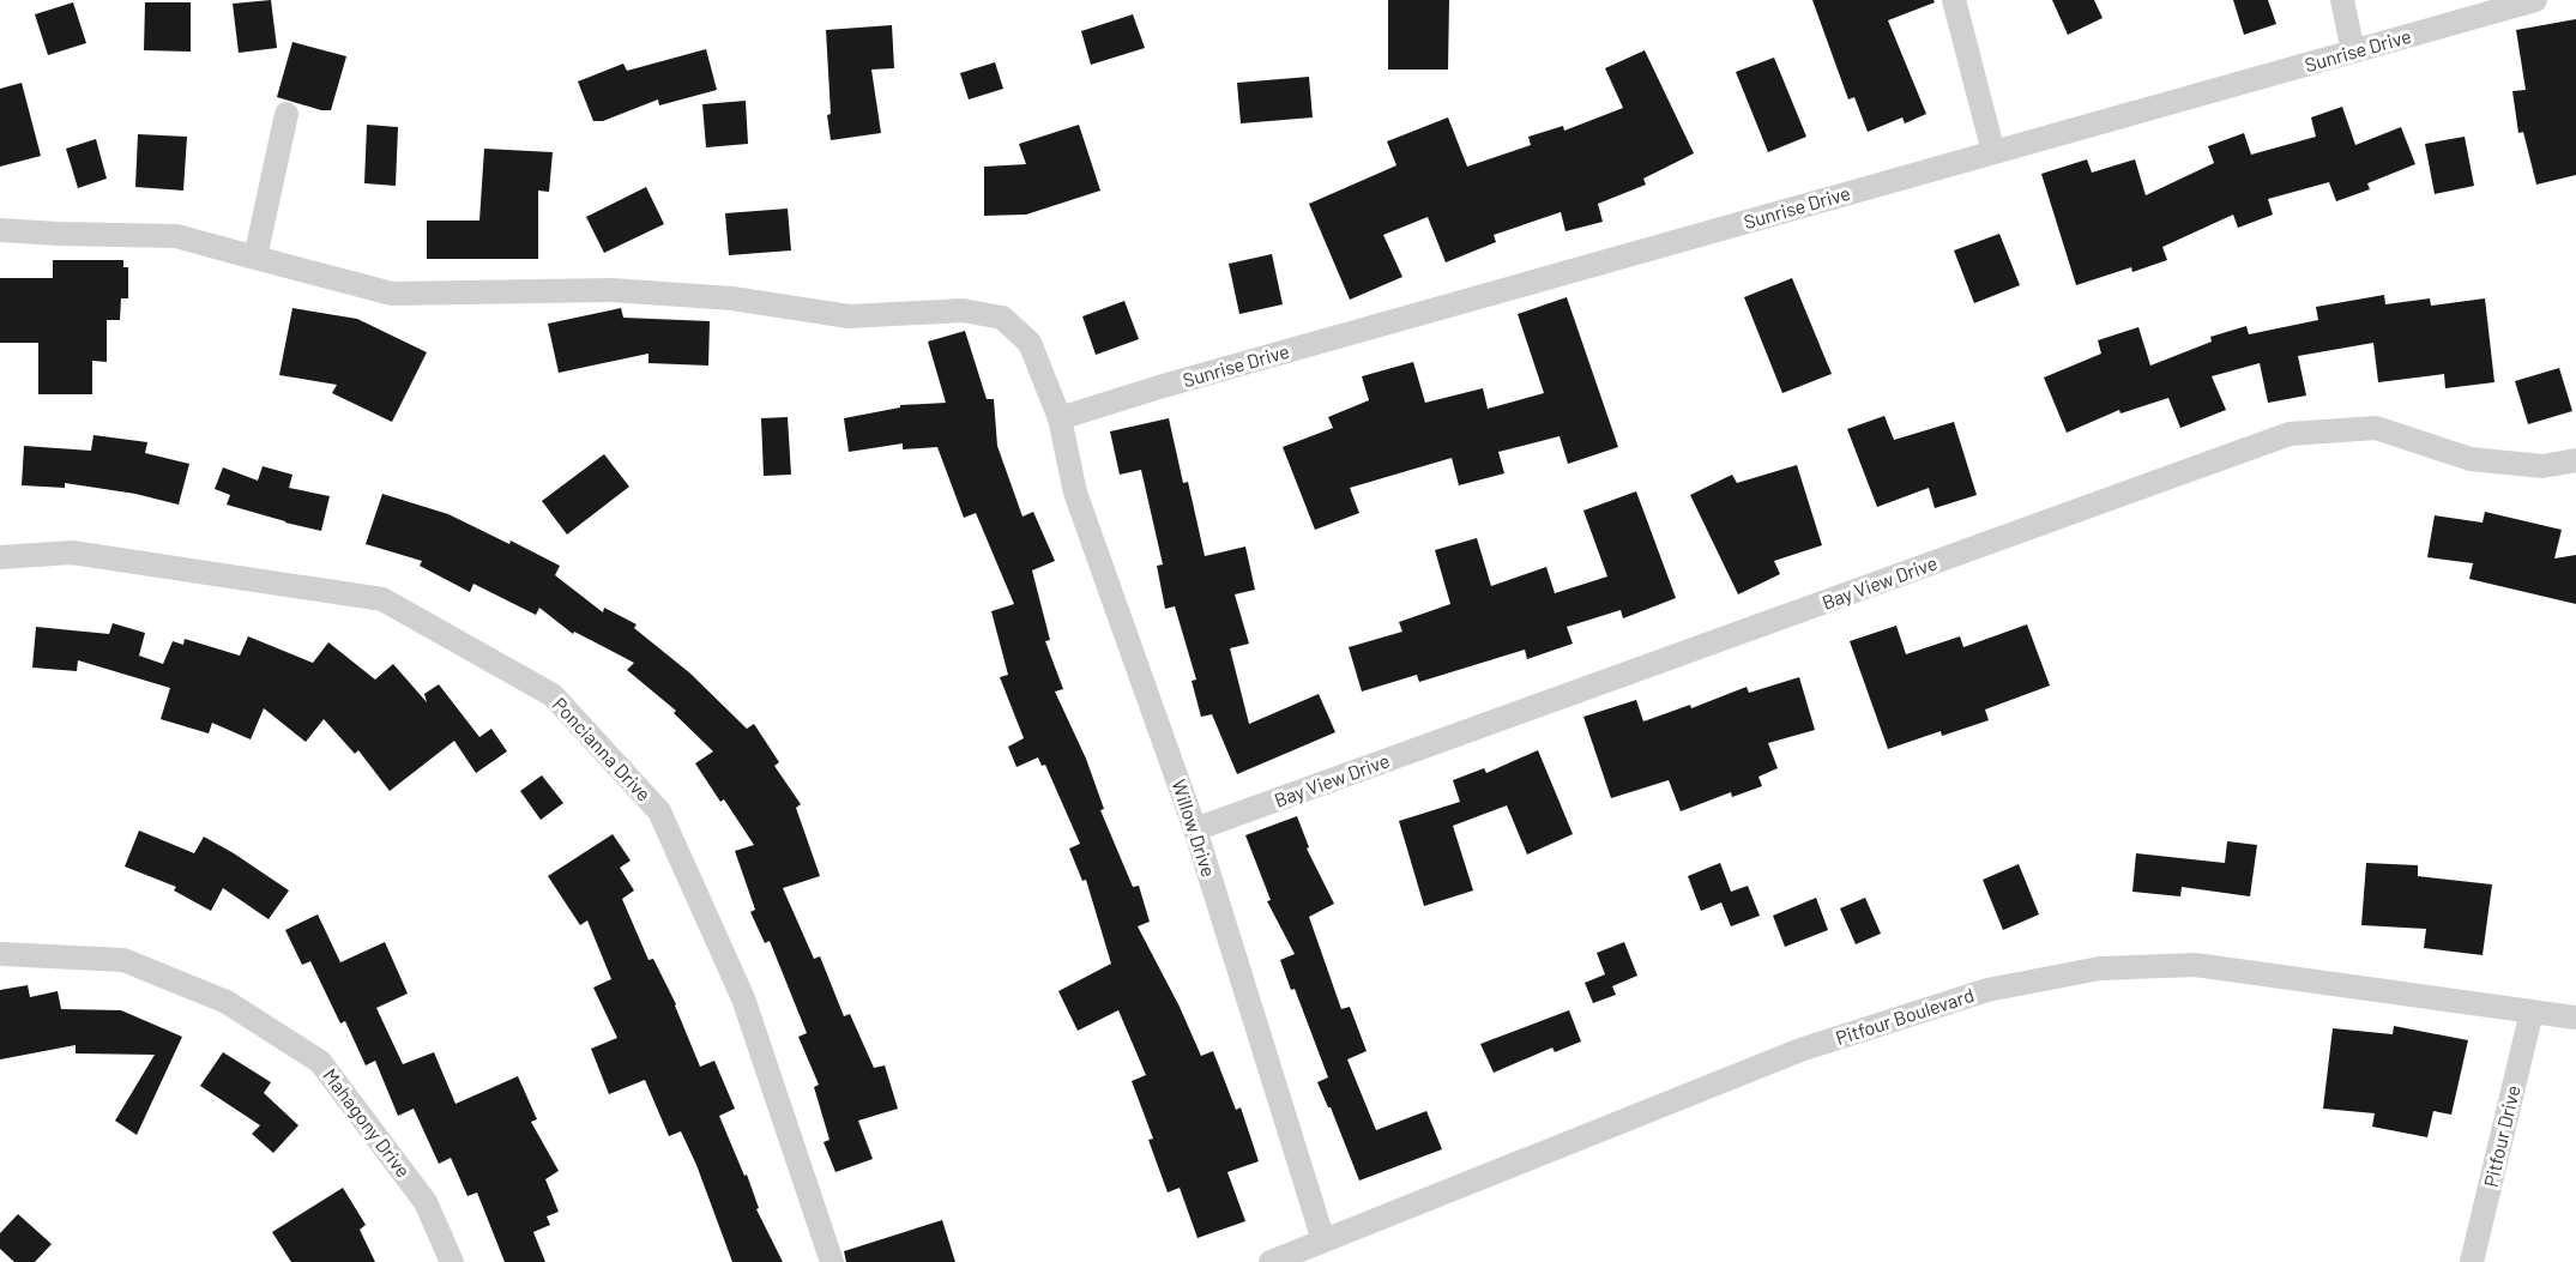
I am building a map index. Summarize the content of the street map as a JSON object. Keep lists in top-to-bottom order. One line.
{"streets":{"street":["Sunrise Drive","Bay View Drive","Poncianna Drive","Willow Drive","Pitfour Boulevard","Mahagony Drive","Pitfour Drive"]},"crossings":[["Sunrise Drive","Willow Drive"],["Bay View Drive","Willow Drive"],["Willow Drive","Pitfour Boulevard"],["Pitfour Boulevard","Pitfour Drive"]]}
